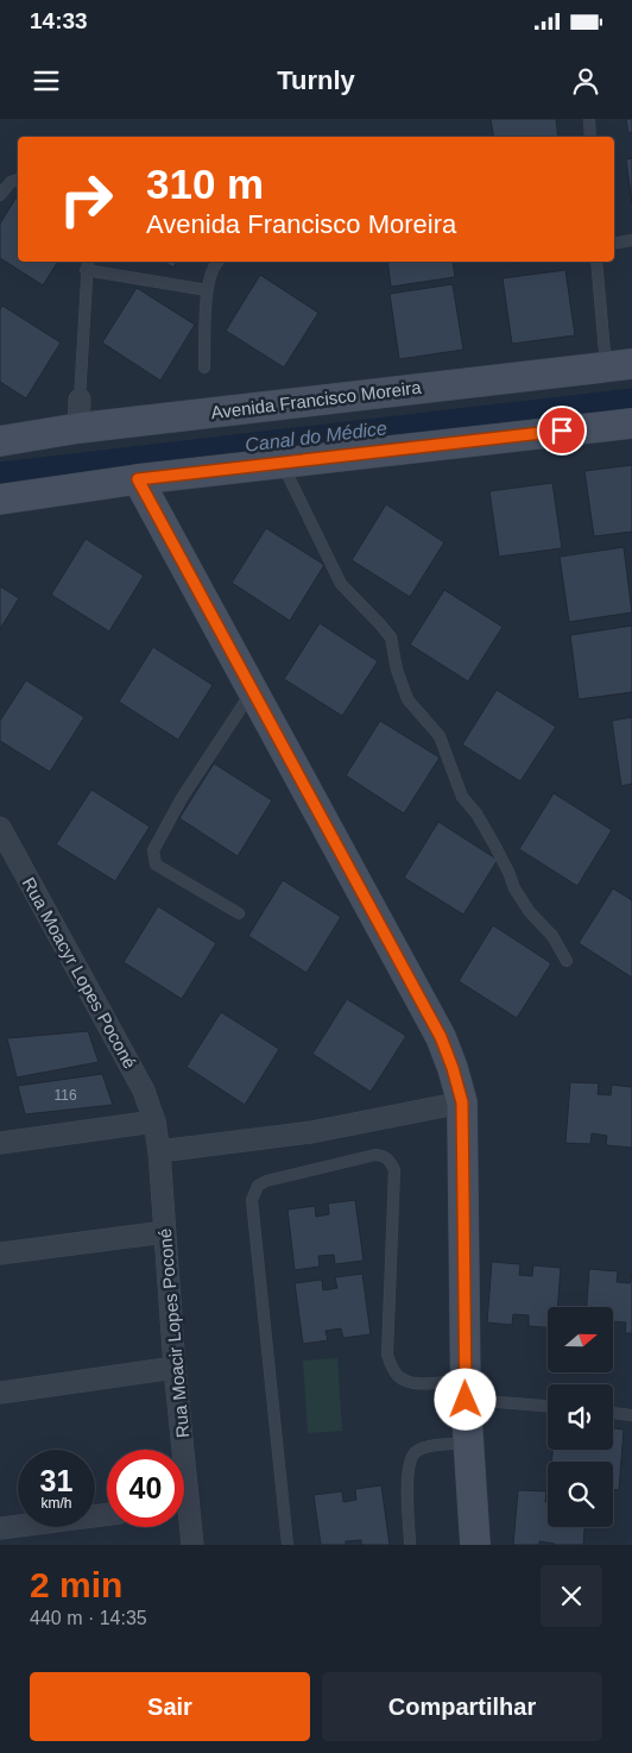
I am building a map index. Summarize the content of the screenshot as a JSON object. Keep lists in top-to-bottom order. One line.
{"streets":{"street":["Avenida Francisco Moreira","Rua Moacyr Lopes Poconé","Rua Moacir Lopes Poconé"]},"crossings":[["Rua Moacyr Lopes Poconé","Rua Moacir Lopes Poconé"]],"water":["Canal do Médice"],"house_numbers":["116"],"north":"right","page":{"status":"14:33","header":"Turnly","turn":["310 m","Avenida Francisco Moreira"],"speed":"31 km/h","limit":"40","heading":["2 min","440 m · 14:35"],"buttons":["Sair","Compartilhar"]}}
